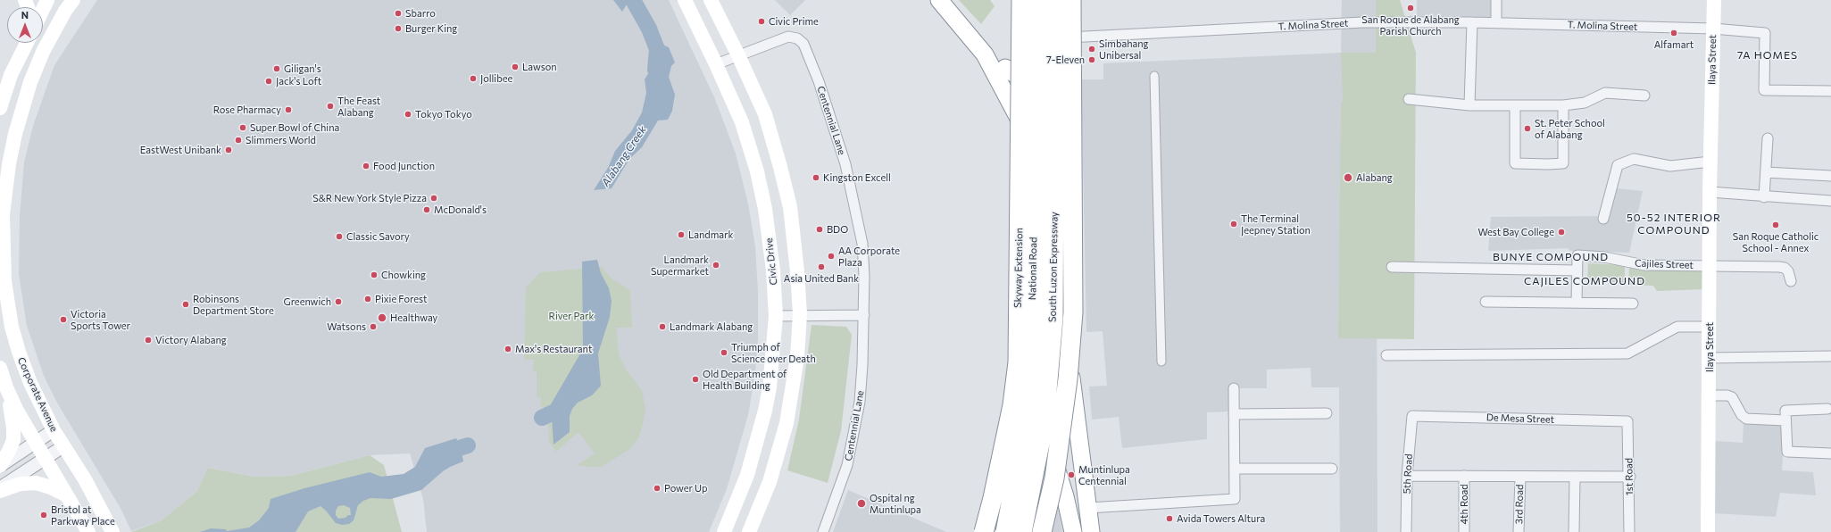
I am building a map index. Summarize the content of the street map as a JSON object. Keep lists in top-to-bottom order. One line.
{"streets":{"highway":["South Luzon Expressway","Skyway Extension","National Road"],"main road":["Ilaya Street","Civic Drive","Corporate Avenue"],"street":["T. Molina Street","Centennial Lane","Cajiles Street","De Mesa Street","5th Road","1st Road","4th Road","3rd Road"]},"crossings":[["T. Molina Street","Ilaya Street"],["Ilaya Street","Cajiles Street"],["Centennial Lane","Civic Drive"],["De Mesa Street","5th Road"],["De Mesa Street","1st Road"]],"districts":["7A HOMES","50-52 INTERIOR COMPOUND","BUNYE COMPOUND","CAJILES COMPOUND"],"water":["Alabang Creek"],"parks":["River Park"],"places":["San Roque de Alabang Parish Church","Sbarro","Civic Prime","Burger King","Alfamart","Simbahang Unibersal","7-Eleven","Lawson","Giligan's","Jollibee","Jack's Loft","The Feast Alabang","Rose Pharmacy","Tokyo Tokyo","Super Bowl of China","St. Peter School of Alabang","Slimmers World","EastWest Unibank","Food Junction","Kingston Excell","Alabang","S&R New York Style Pizza","McDonald's","The Terminal Jeepney Station","San Roque Catholic School - Annex","BDO","West Bay College","Landmark","Classic Savory","AA Corporate Plaza","Landmark Supermarket","Asia United Bank","Chowking","Pixie Forest","Greenwich","Robinsons Department Store","Healthway","Victoria Sports Tower","Watsons","Landmark Alabang","Victory Alabang","Max's Restaurant","Triumph of Science over Death","Old Department of Health Building","Muntinlupa Centennial","Power Up","Ospital ng Muntinlupa","Bristol at Parkway Place","Avida Towers Altura"],"north":"top"}
